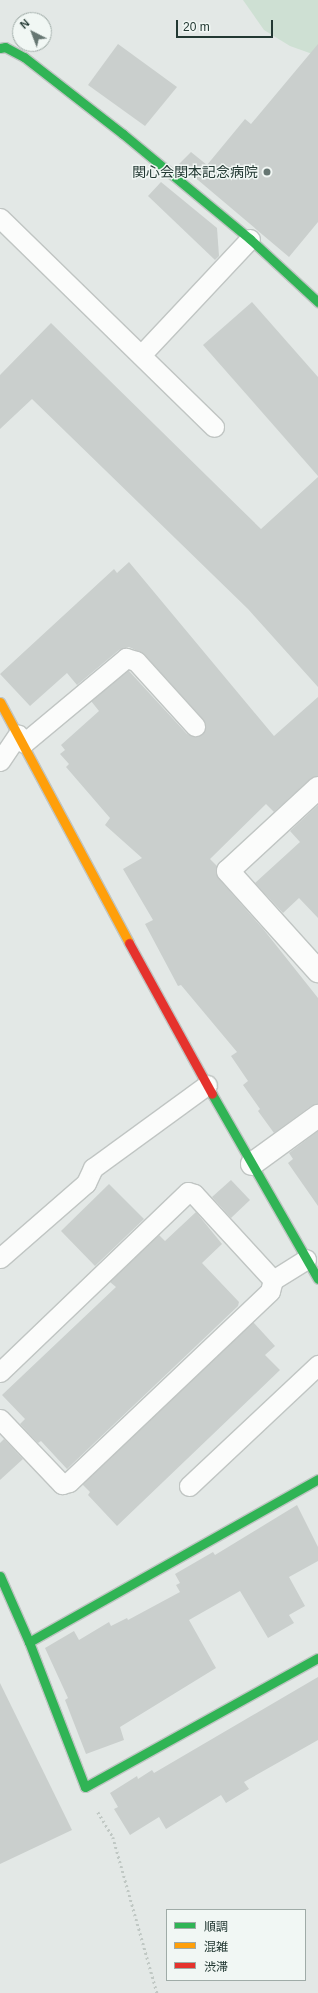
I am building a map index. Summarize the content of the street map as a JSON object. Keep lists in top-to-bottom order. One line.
{"places":["関心会関本記念病院"],"legend":["順調","混雑","渋滞"],"scale_bar":"20 m","north":"top left"}
